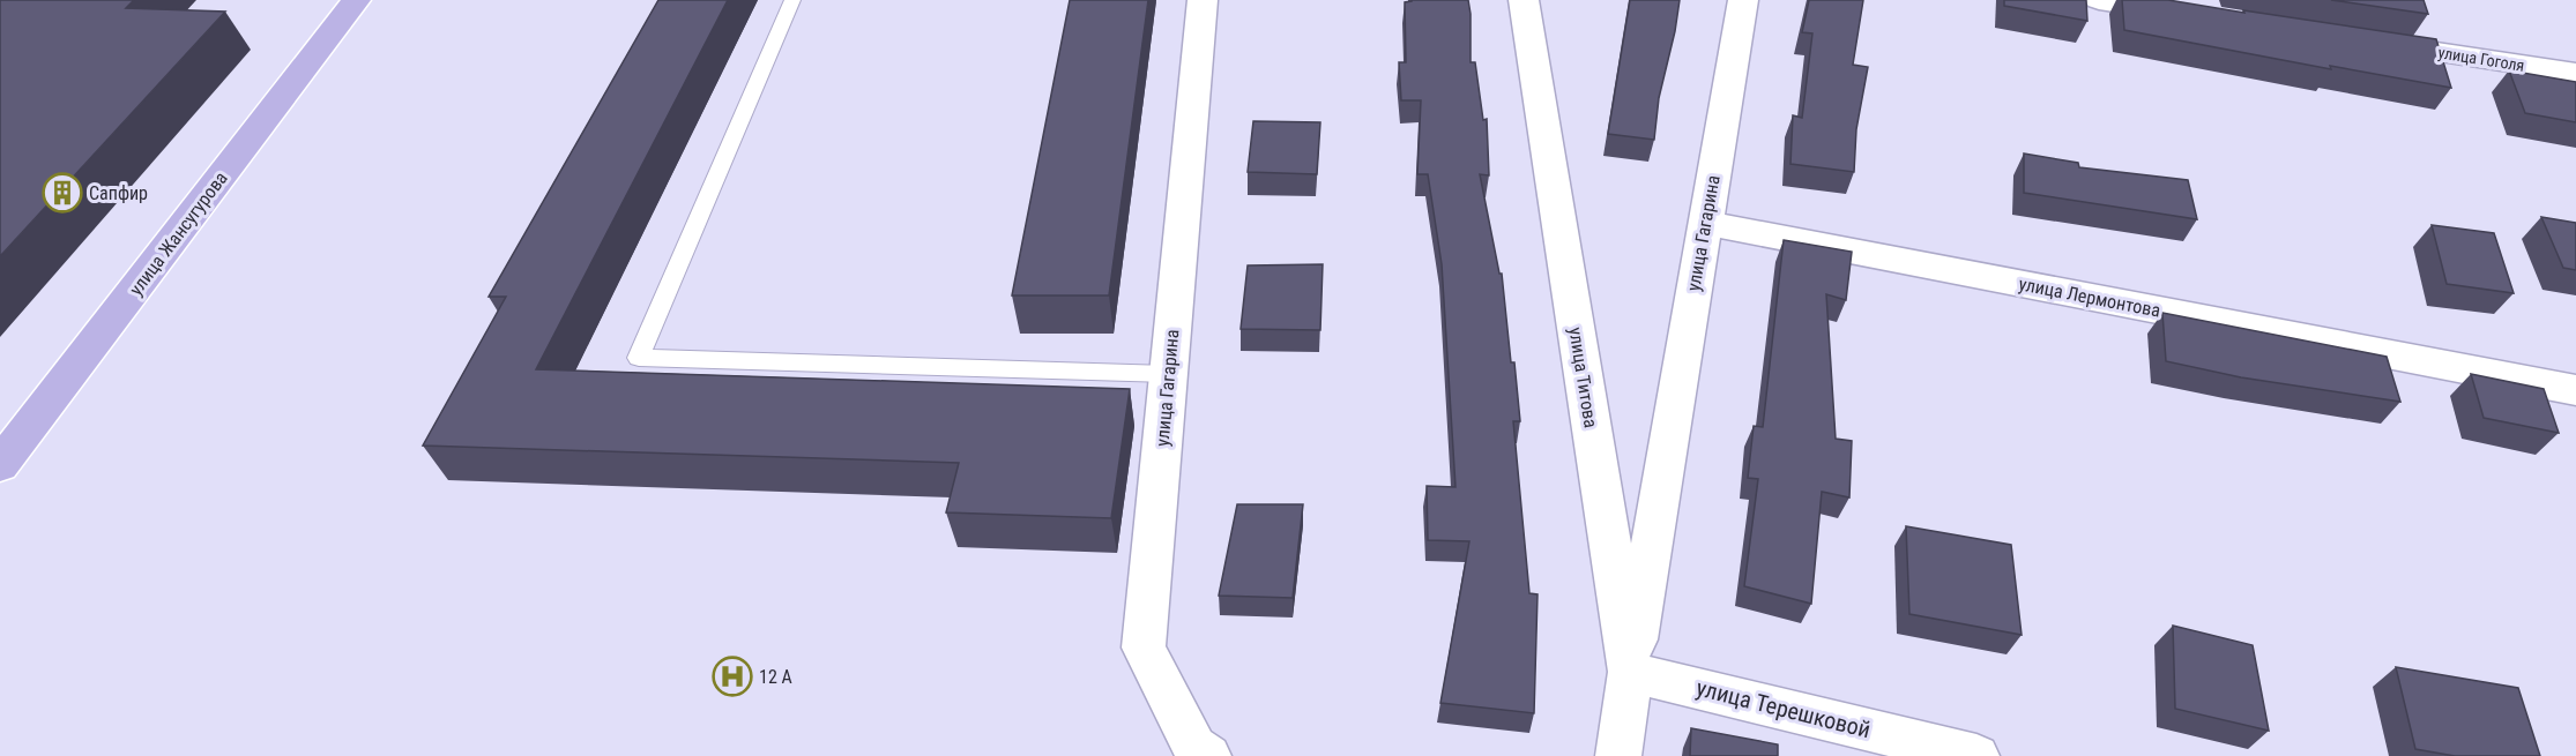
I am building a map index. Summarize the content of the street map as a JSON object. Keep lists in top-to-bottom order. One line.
{"streets":{"main road":["улица Жансугурова"],"street":["улица Гоголя","улица Гагарина","улица Лермонтова","улица Титова","улица Терешковой"]},"crossings":[["улица Гагарина","улица Лермонтова"],["улица Гагарина","улица Титова"],["улица Гагарина","улица Терешковой"],["улица Титова","улица Терешковой"]],"places":{"building":["Сапфир"],"hospital":["12 А"]}}
